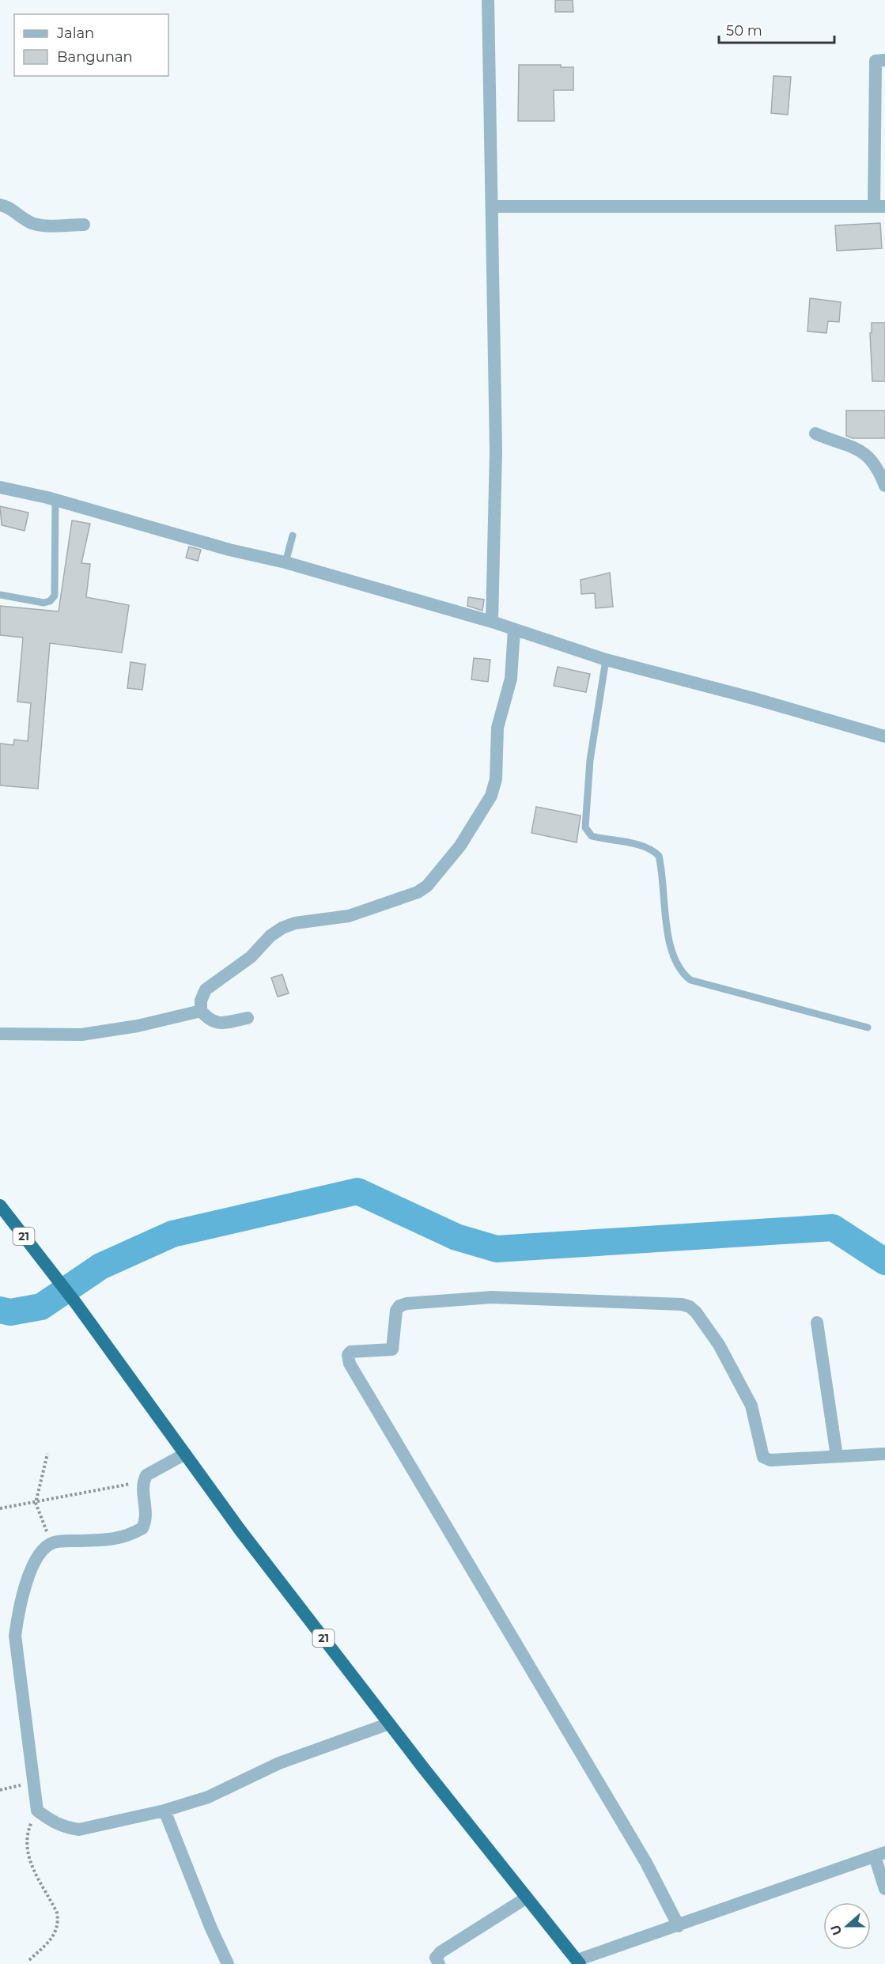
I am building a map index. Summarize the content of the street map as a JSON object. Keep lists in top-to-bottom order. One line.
{"streets":{"highway":["21"]},"legend":["Jalan","Bangunan"],"scale_bar":"50 m","north":"left"}
